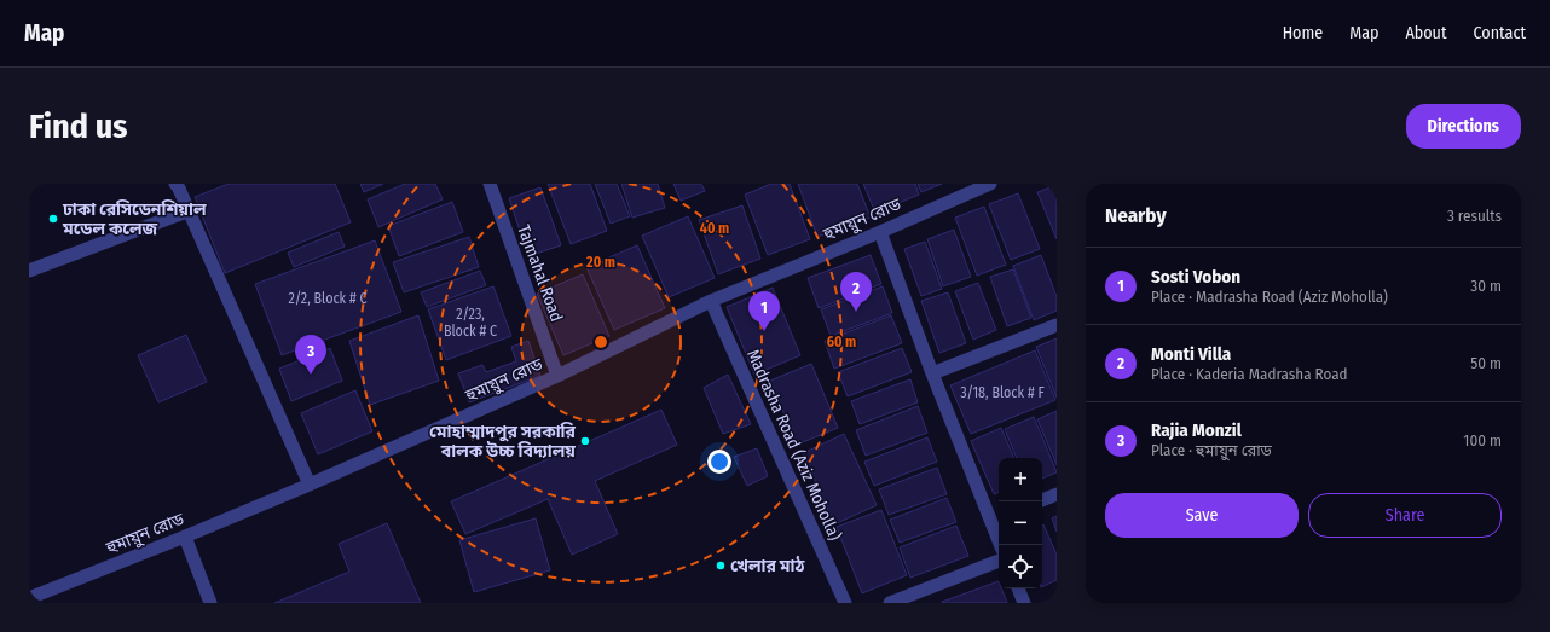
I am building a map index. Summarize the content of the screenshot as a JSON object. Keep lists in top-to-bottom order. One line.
{"streets":{"street":["হুমায়ুন রোড","Tajmahal Road","Madrasha Road (Aziz Moholla)"]},"crossings":[["হুমায়ুন রোড","Tajmahal Road"],["হুমায়ুন রোড","Madrasha Road (Aziz Moholla)"]],"places":["ঢাকা রেসিডেনশিয়াল মডেল কলেজ","মোহাম্মাদপুর সরকারি বালক উচ্চ বিদ্যালয়","খেলার মাঠ"],"house_numbers":["2/2, Block # C","2/23, Block # C","3/18, Block # F"],"page":{"header":"Map","nav":["Home","Map","About","Contact"],"buttons":["Directions",["Save","Share"]],"title":"Find us","heading":["Nearby","3 results"],"list":[{"mark":"1","name":"Sosti Vobon","note":"Place · Madrasha Road (Aziz Moholla)","value":"30 m"},{"mark":"2","name":"Monti Villa","note":"Place · Kaderia Madrasha Road","value":"50 m"},{"mark":"3","name":"Rajia Monzil","note":"Place · হুমায়ুন রোড","value":"100 m"}],"pins":["2","1","3"],"map_buttons":["+","−"]},"rings":["40 m","20 m","60 m"]}
